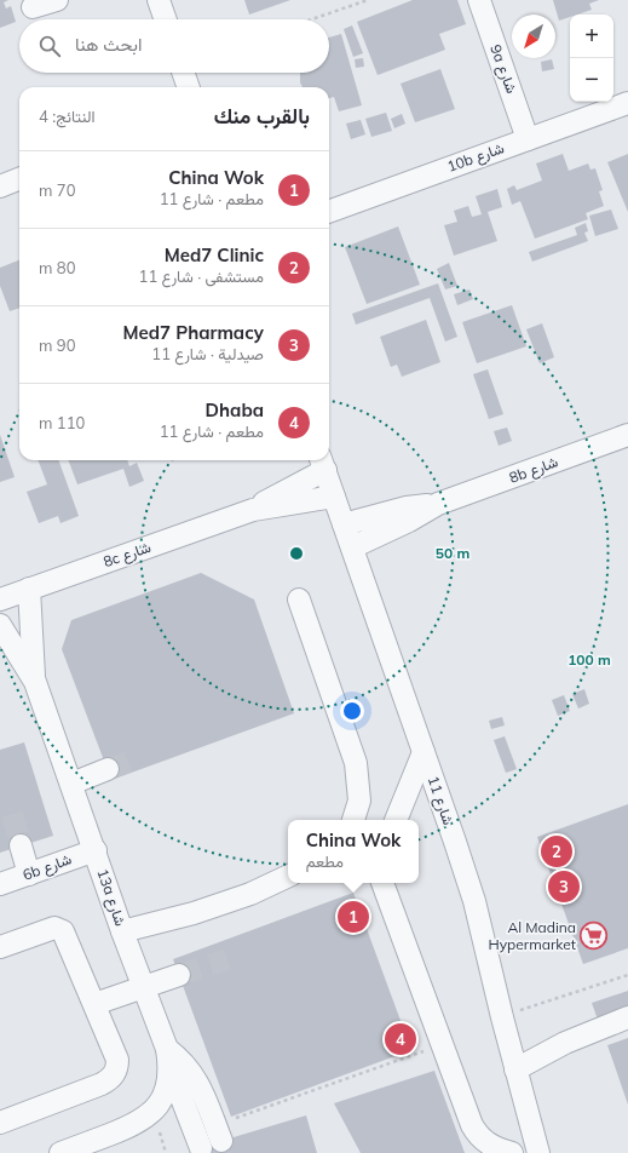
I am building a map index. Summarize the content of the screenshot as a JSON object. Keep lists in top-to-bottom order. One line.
{"streets":{"street":["9a شارع","10b شارع","8b شارع","8c شارع","شارع 11","6b شارع","13a شارع"]},"crossings":[["9a شارع","10b شارع"],["8b شارع","شارع 11"],["8c شارع","شارع 11"],["8c شارع","13a شارع"],["6b شارع","13a شارع"]],"places":{"supermarket":["Al Madina Hypermarket"]},"north":"bottom left","page":{"map_buttons":["+","−"],"search":"ابحث هنا","heading":["بالقرب منك","النتائج: 4"],"list":[{"mark":"1","name":"China Wok","note":"مطعم · شارع 11","value":"70 m"},{"mark":"2","name":"Med7 Clinic","note":"مستشفى · شارع 11","value":"80 m"},{"mark":"3","name":"Med7 Pharmacy","note":"صيدلية · شارع 11","value":"90 m"},{"mark":"4","name":"Dhaba","note":"مطعم · شارع 11","value":"110 m"}],"popup":["China Wok","مطعم"],"pins":["2","3","1","4"]},"rings":["50 m","100 m"]}
